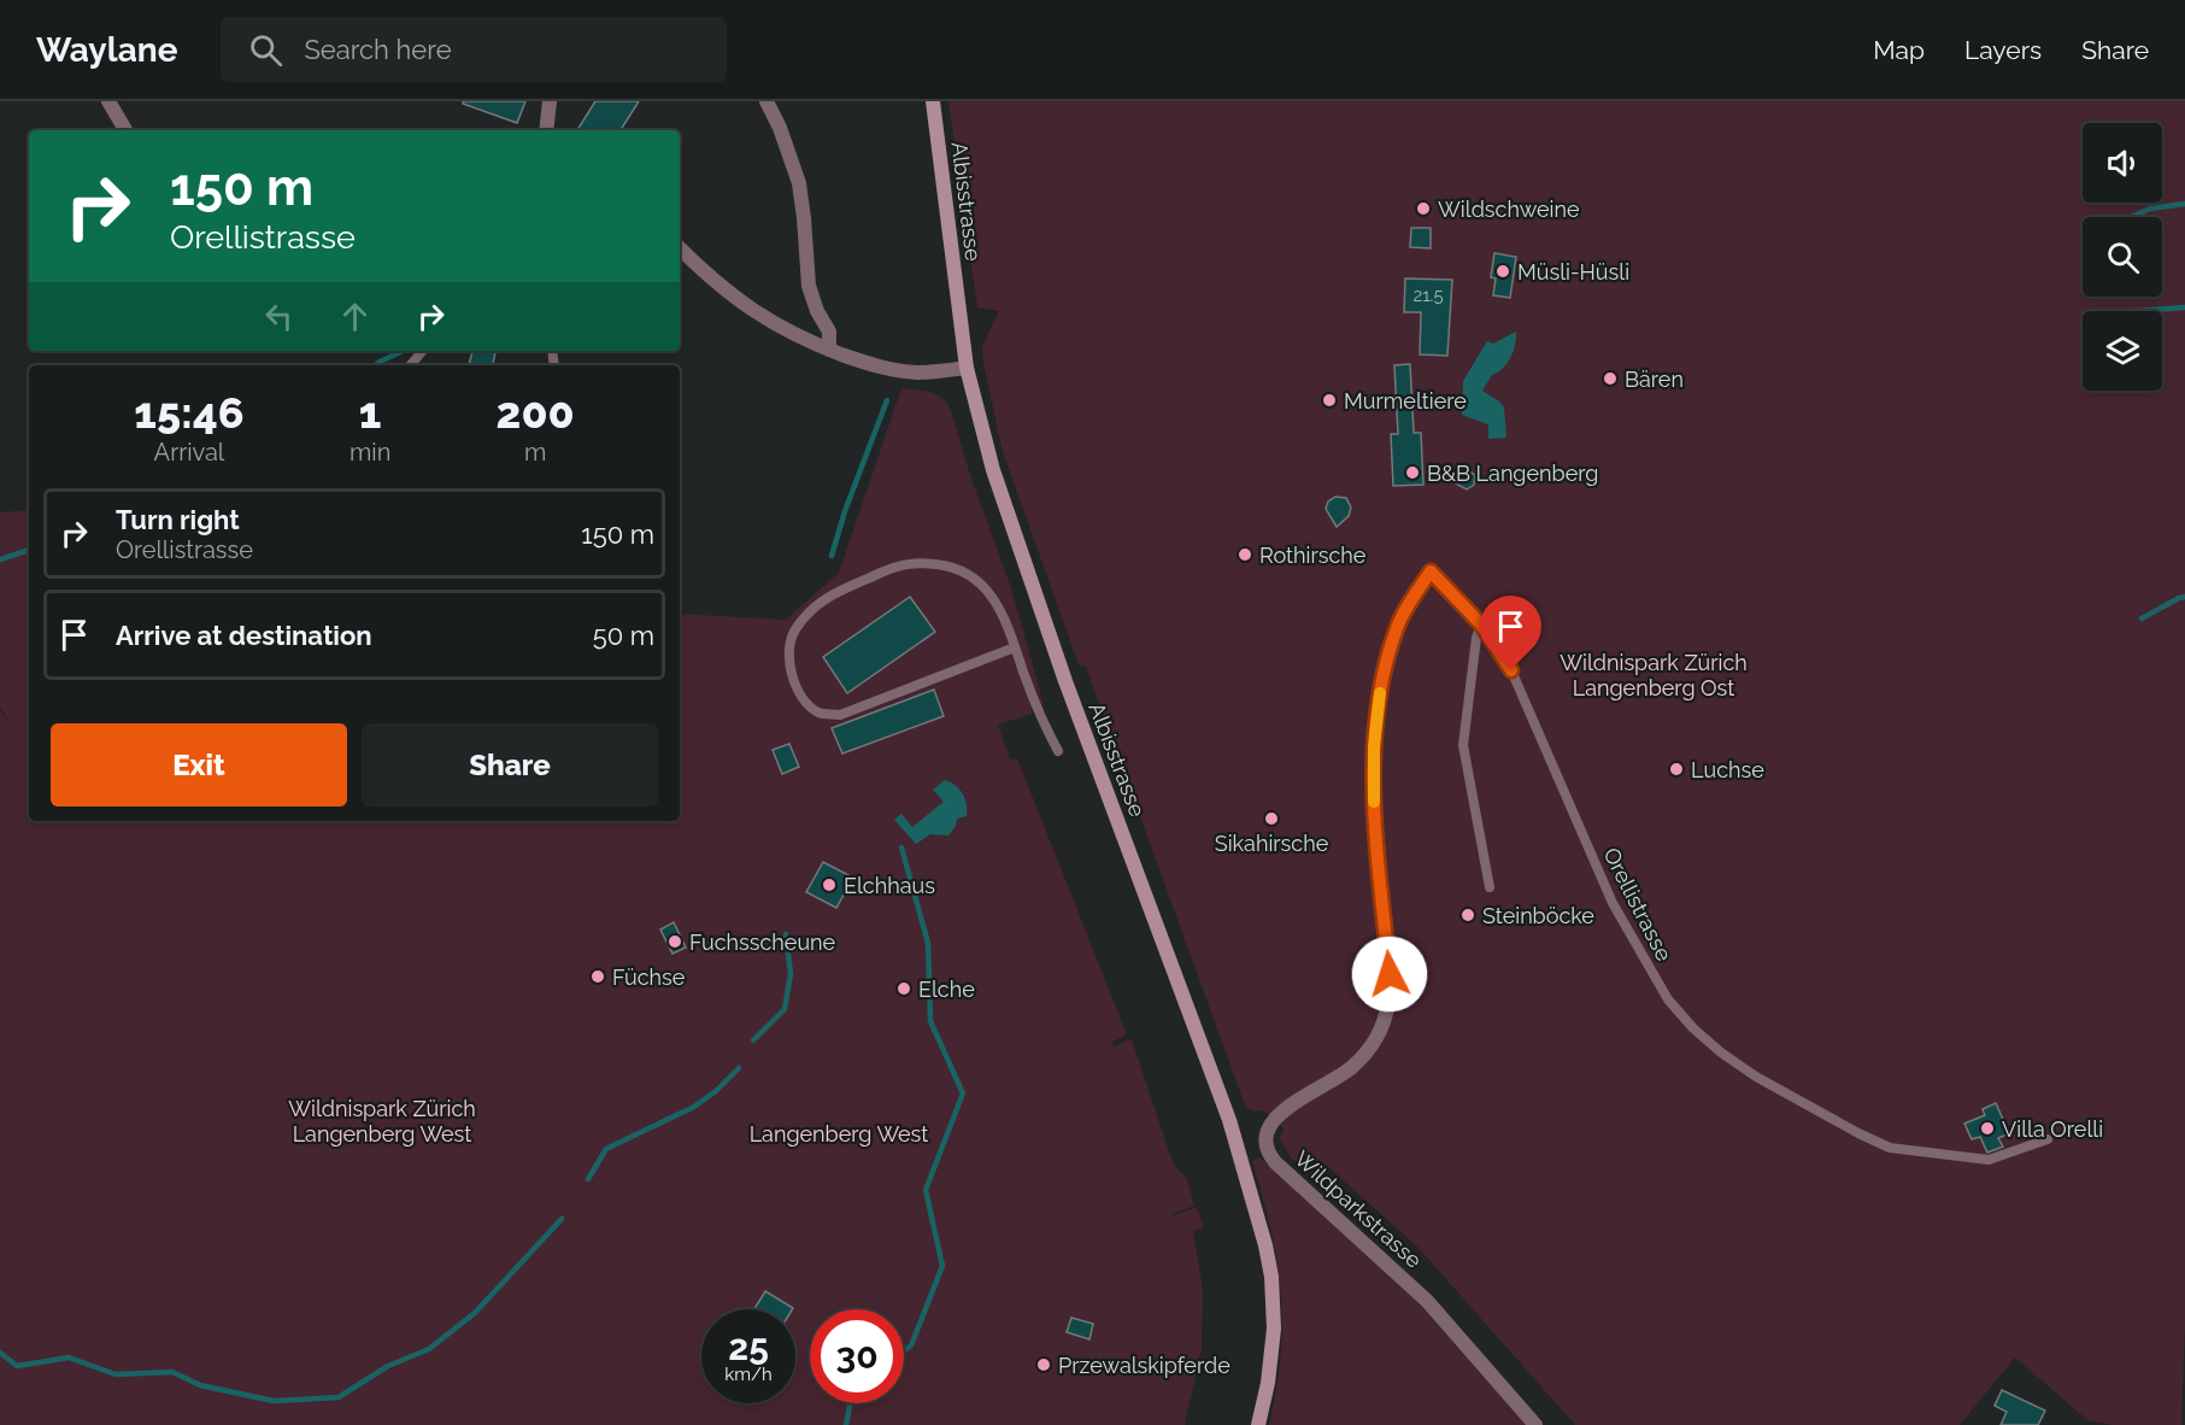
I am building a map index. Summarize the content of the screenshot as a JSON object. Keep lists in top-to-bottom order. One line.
{"streets":{"main road":["Albisstrasse"],"street":["Wildparkstrasse"],"lane":["Orellistrasse"]},"crossings":[["Orellistrasse","Wildparkstrasse"]],"parks":["Wildnispark Zürich Langenberg Ost","Wildnispark Zürich Langenberg West","Langenberg West"],"places":["Wildschweine","Müsli-Hüsli","Bären","Murmeltiere","B&B Langenberg","Rothirsche","Luchse","Sikahirsche","Elchhaus","Steinböcke","Fuchsscheune","Füchse","Elche","Villa Orelli","Przewalskipferde"],"house_numbers":["21.5"],"page":{"header":"Waylane","search":"Search here","nav":["Map","Layers","Share"],"turn":["150 m","Orellistrasse"],"eta":["15:46","Arrival","1","min","200","m"],"list":[{"name":"Turn right","note":"Orellistrasse","value":"150 m"},{"name":"Arrive at destination","value":"50 m"}],"buttons":["Exit","Share"],"speed":"25 km/h","limit":"30"}}
